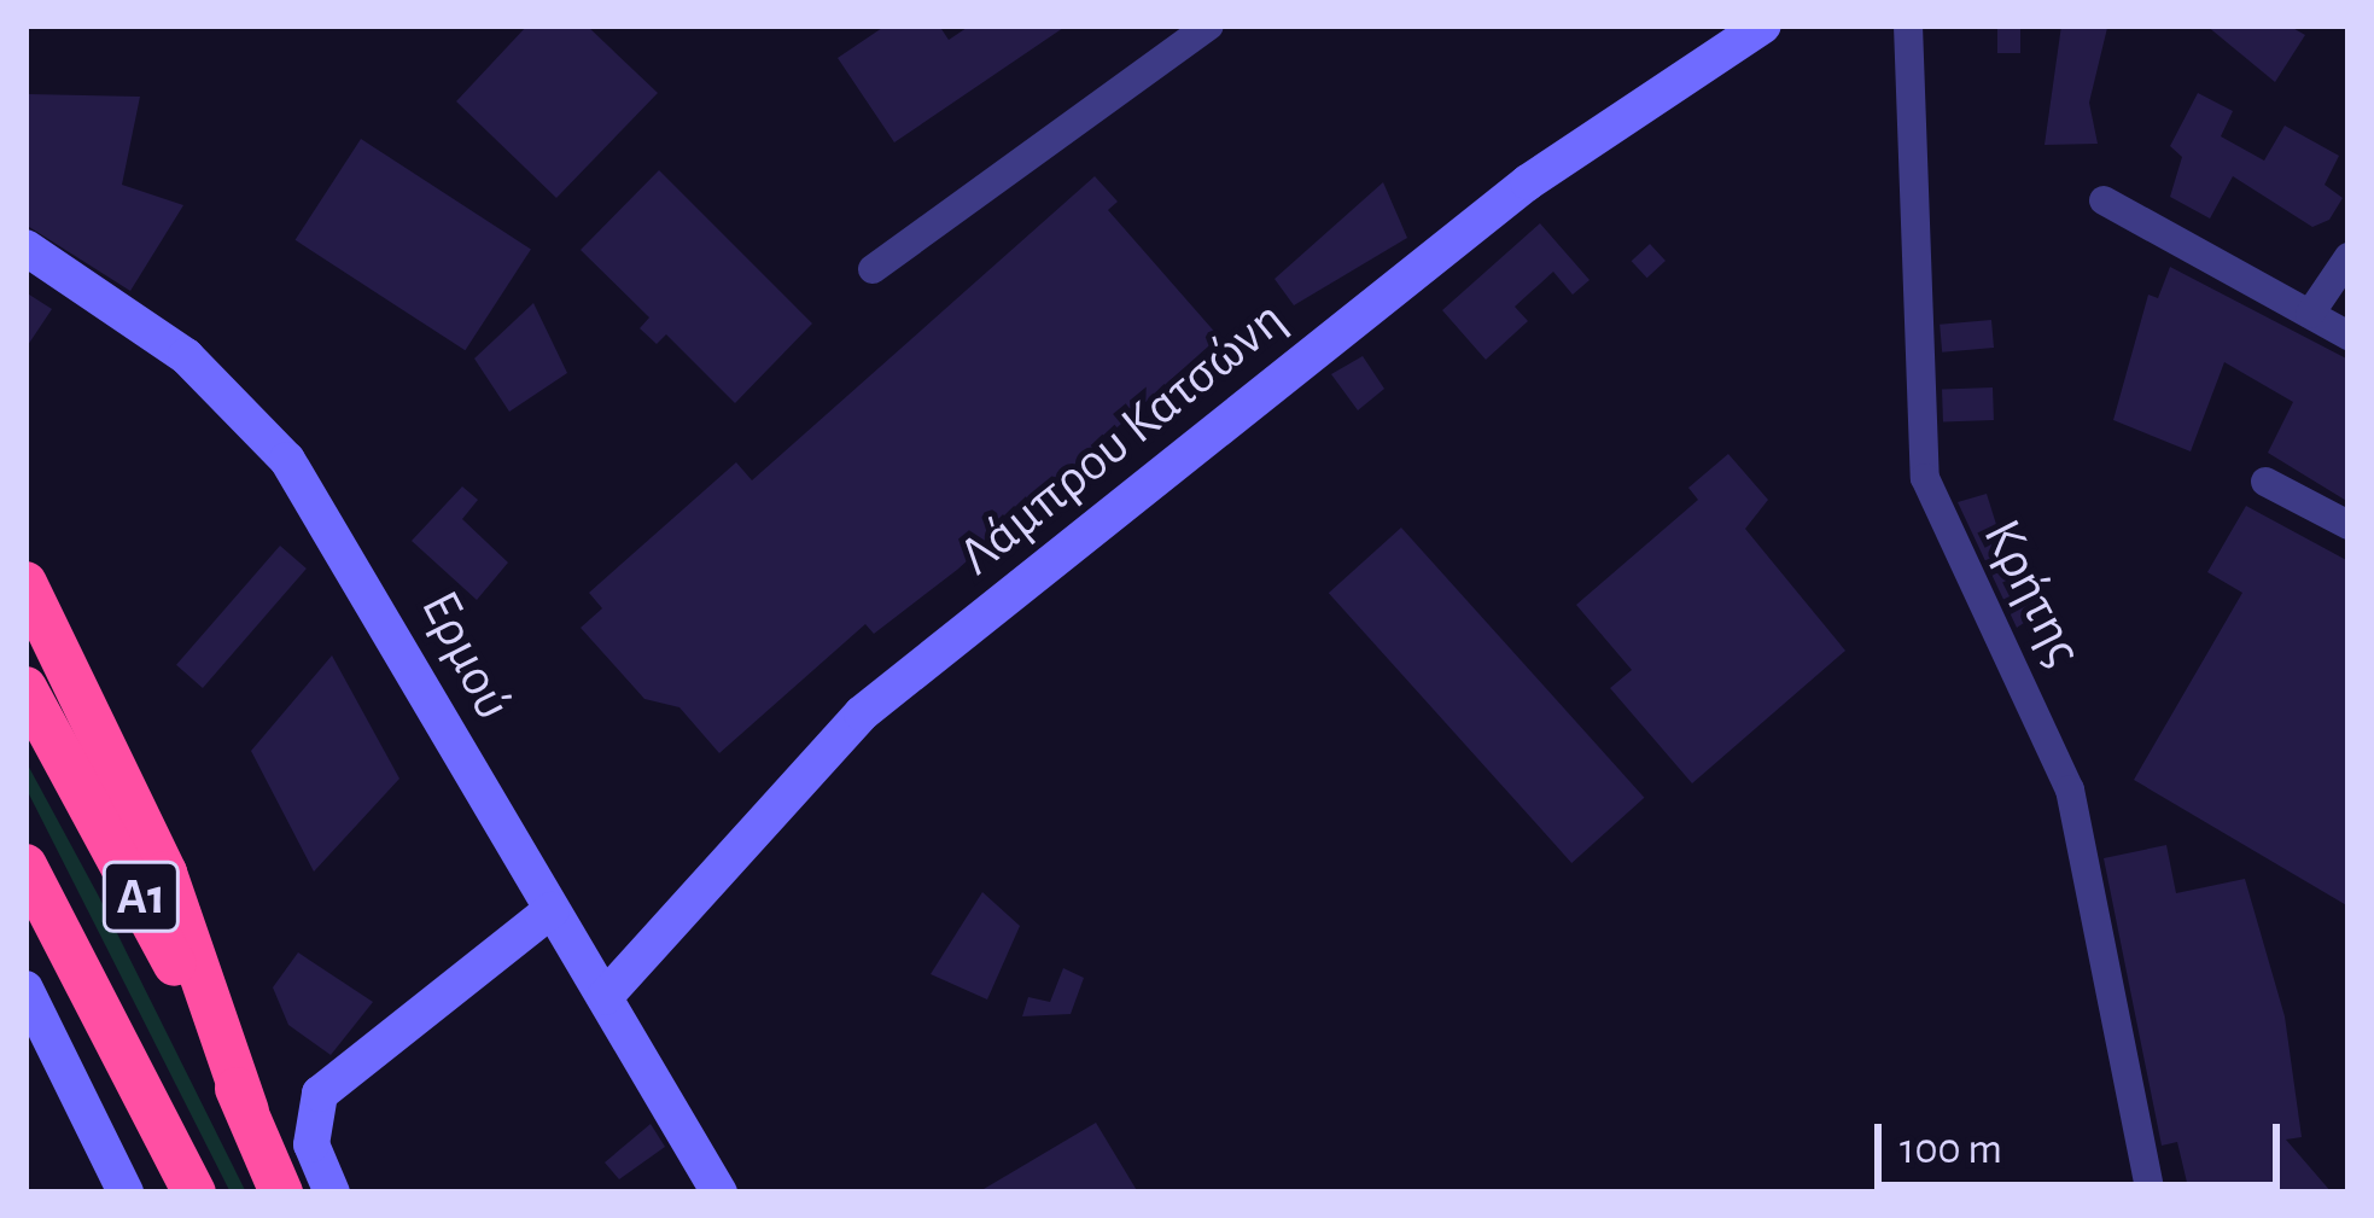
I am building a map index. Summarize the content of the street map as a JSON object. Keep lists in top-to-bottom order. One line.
{"streets":{"highway":["Α1"],"street":["Λάμπρου Κατσώνη","Κρήτης","Ερμού"]},"crossings":[["Λάμπρου Κατσώνη","Ερμού"]],"scale_bar":"100 m"}
